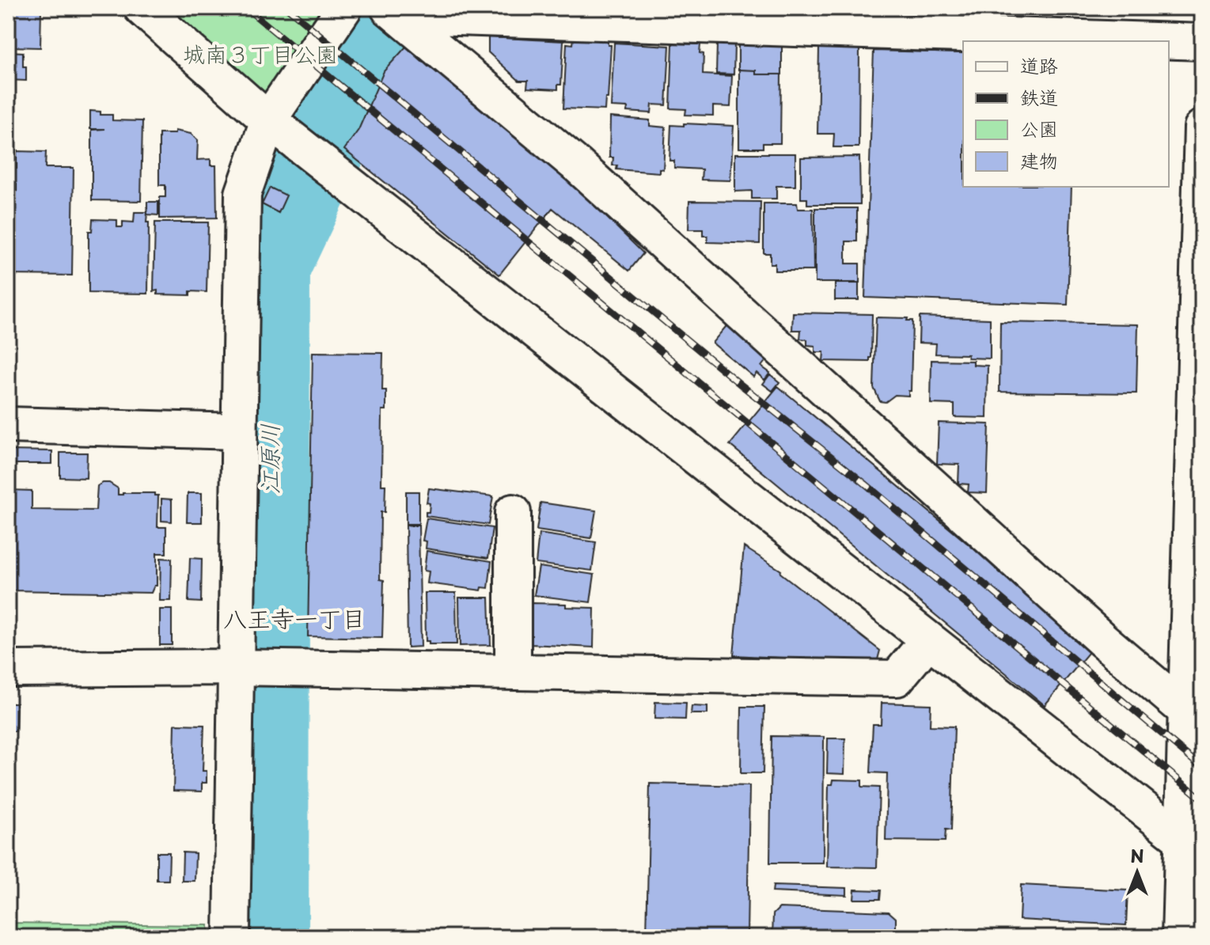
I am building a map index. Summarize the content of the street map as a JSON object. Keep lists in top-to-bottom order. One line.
{"districts":["八王寺一丁目"],"water":["江原川"],"parks":["城南３丁目公園"],"legend":["道路","鉄道","公園","建物"],"north":"top"}
